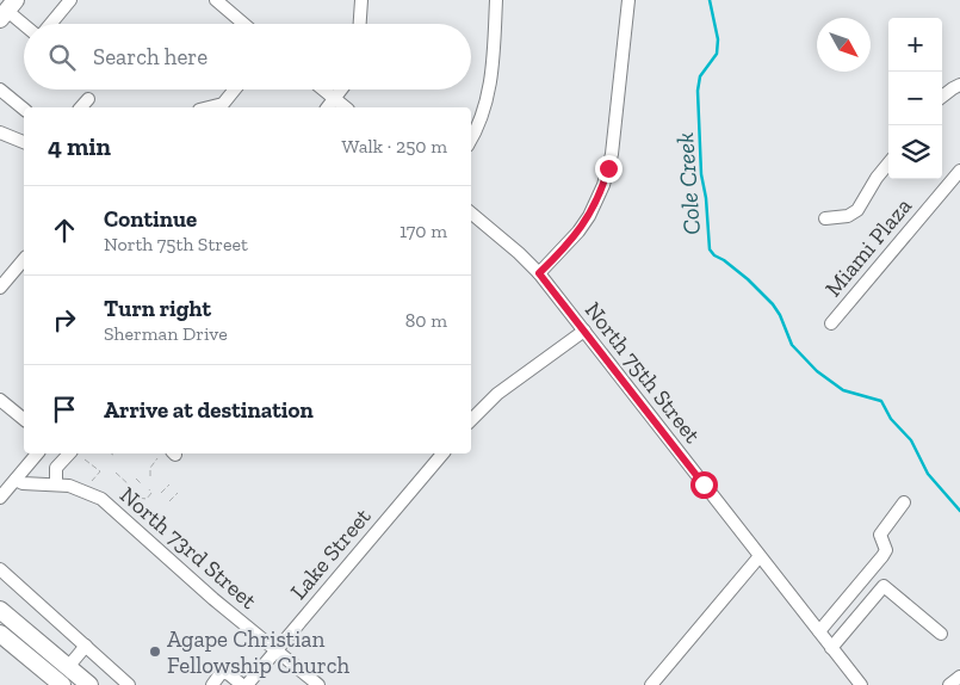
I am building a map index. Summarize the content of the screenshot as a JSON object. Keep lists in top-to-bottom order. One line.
{"streets":{"street":["Miami Plaza","North 75th Street","North 73rd Street","Lake Street"]},"crossings":[["North 73rd Street","Lake Street"]],"water":["Cole Creek"],"places":["Agape Christian Fellowship Church"],"north":"bottom right","page":{"map_buttons":["+","−"],"search":"Search here","heading":["4 min","Walk · 250 m"],"list":[["Continue","North 75th Street","170 m"],["Turn right","Sherman Drive","80 m"],"Arrive at destination"]}}
